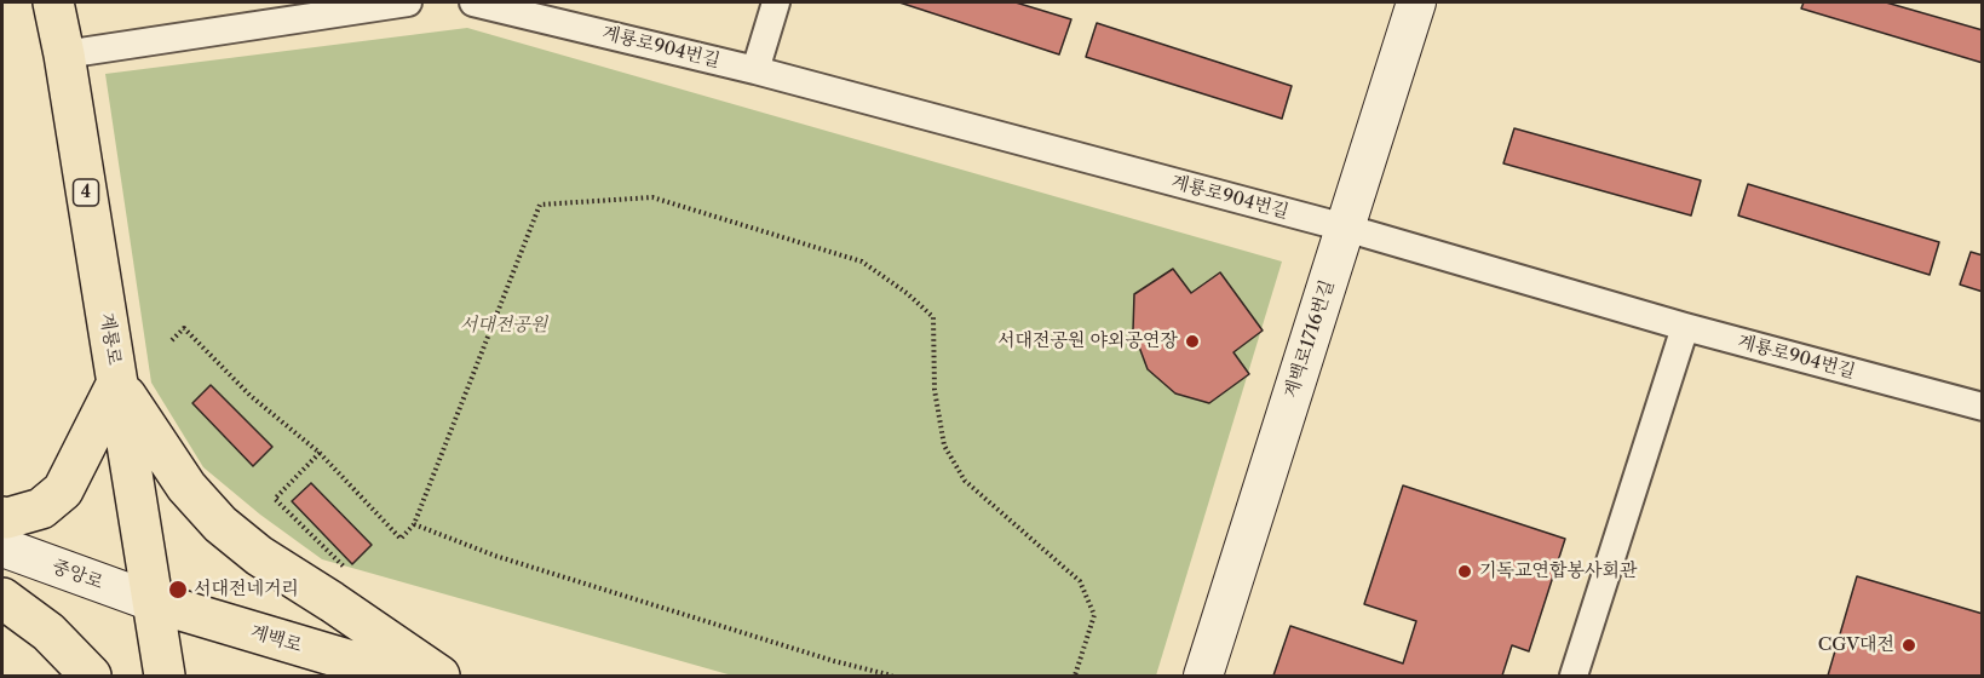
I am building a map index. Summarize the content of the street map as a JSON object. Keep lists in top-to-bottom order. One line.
{"streets":{"main road":["4","계룡로","계백로1716번길","중앙로","계백로"],"street":["계룡로904번길"]},"crossings":[["계룡로904번길","계백로1716번길"],["계룡로","중앙로"],["계룡로","계백로"],["중앙로","계백로"]],"parks":["서대전공원"],"places":["서대전공원 야외공연장","기독교연합봉사회관","서대전네거리","CGV대전"]}
